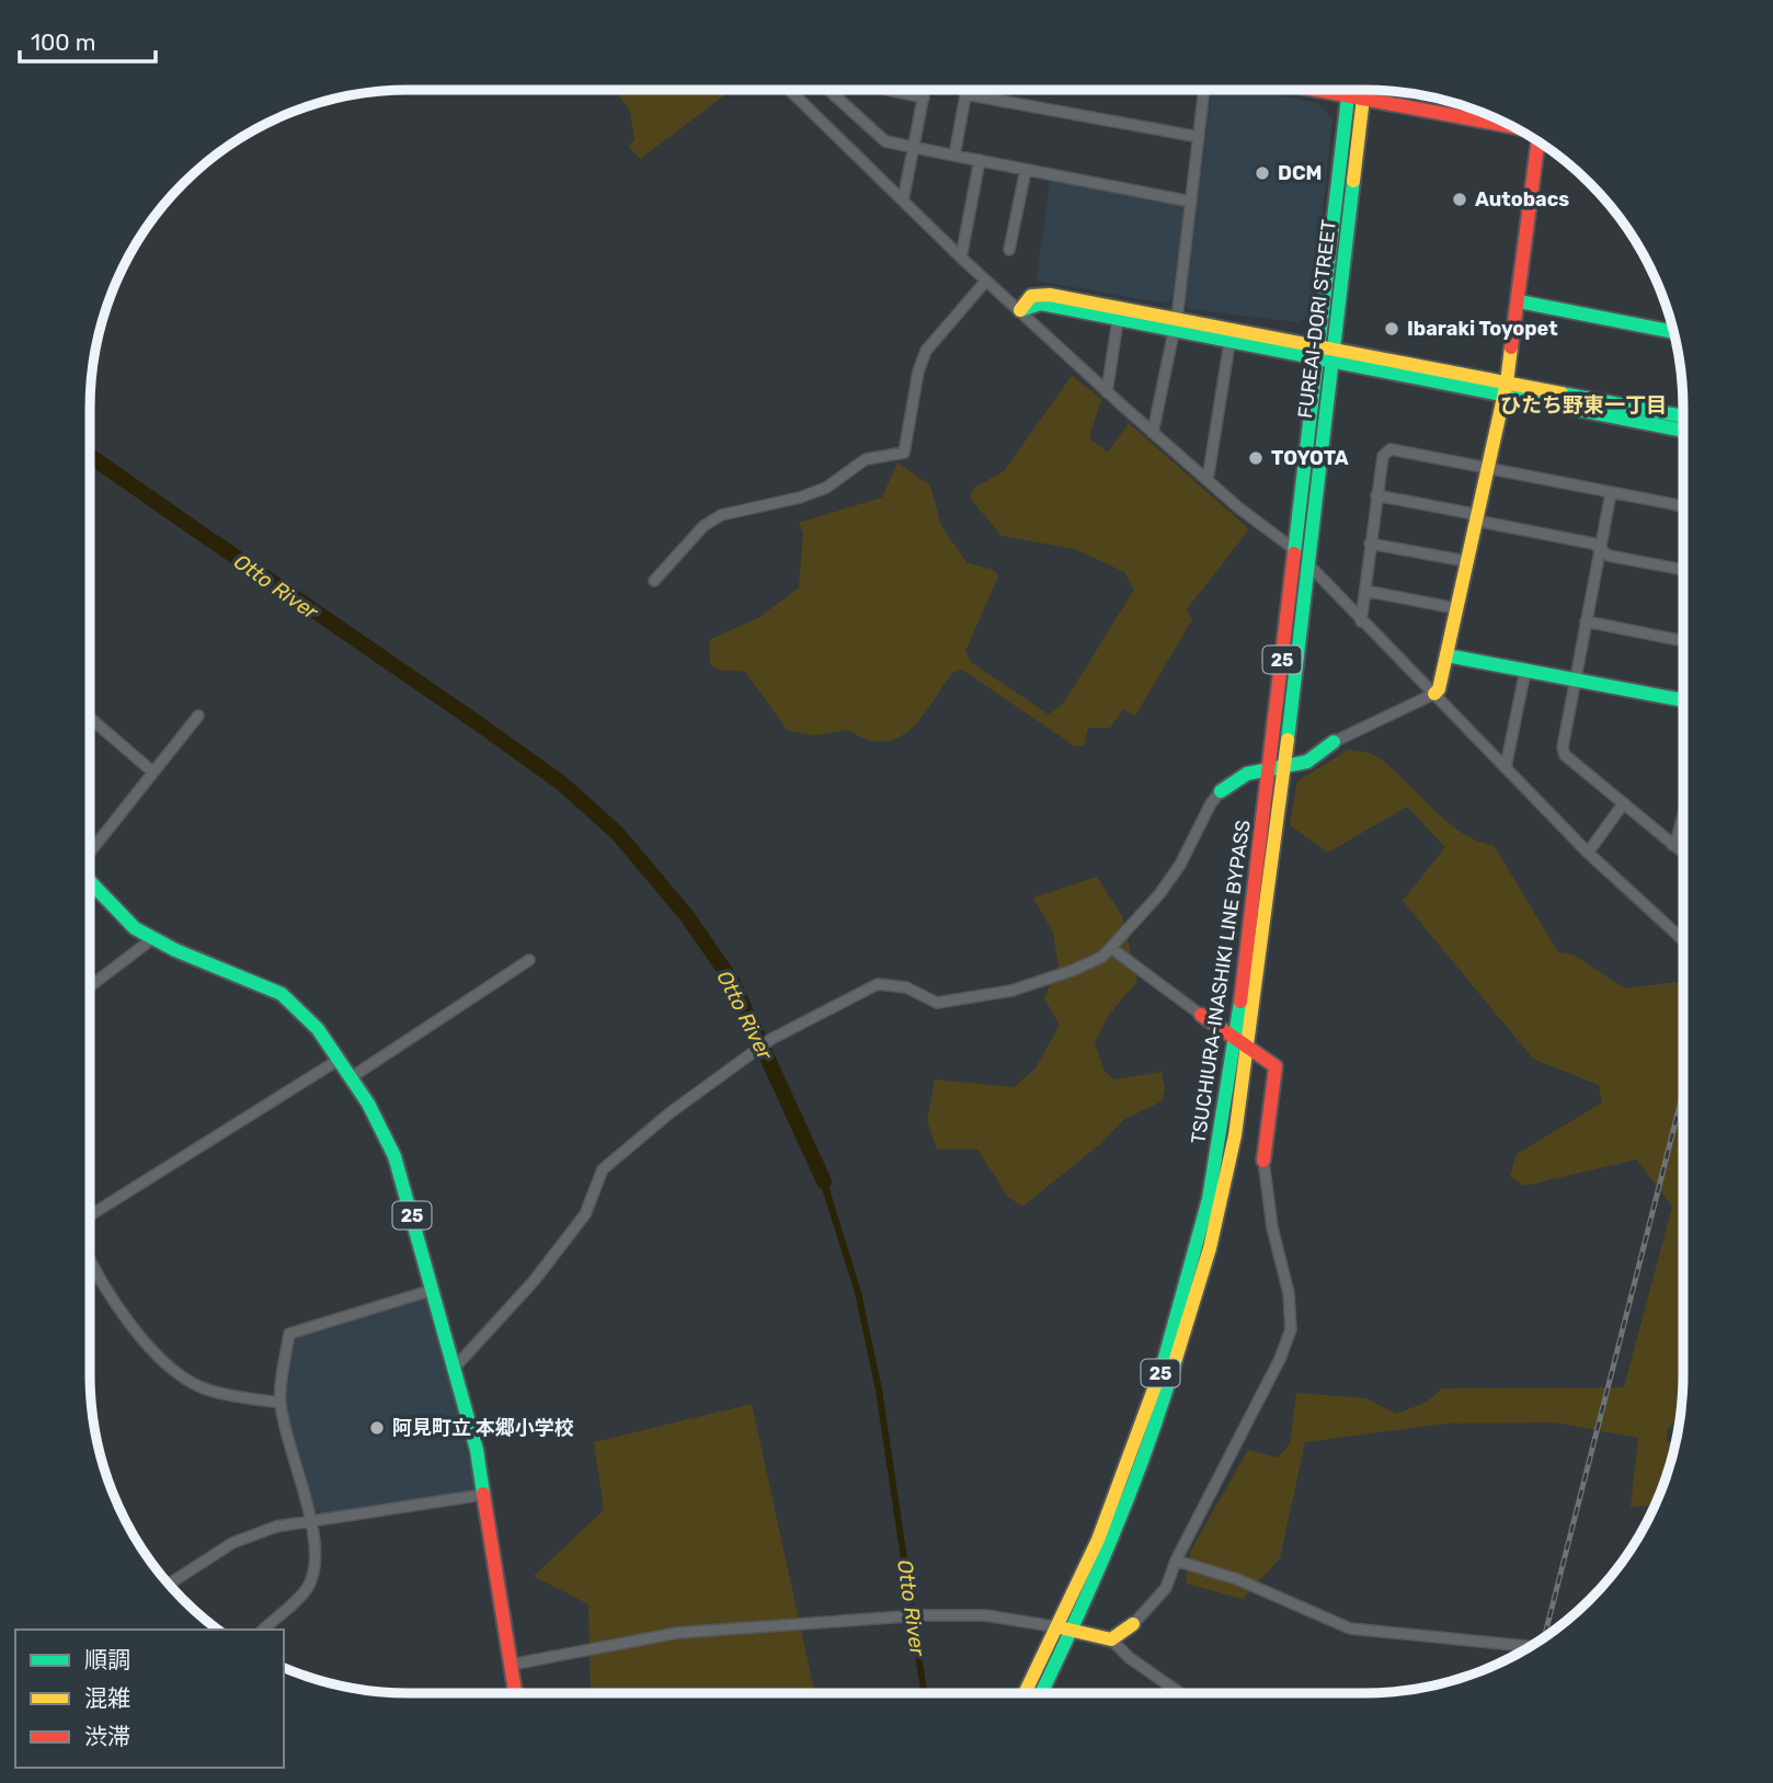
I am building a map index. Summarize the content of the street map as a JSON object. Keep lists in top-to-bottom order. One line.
{"streets":{"main road":["FUREAI-DORI STREET","25","TSUCHIURA-INASHIKI LINE BYPASS"]},"crossings":[["FUREAI-DORI STREET","TSUCHIURA-INASHIKI LINE BYPASS"]],"districts":["ひたち野東一丁目"],"water":["Otto River"],"places":["DCM","Autobacs","Ibaraki Toyopet","TOYOTA","阿見町立 本郷小学校"],"legend":["順調","混雑","渋滞"],"scale_bar":"100 m"}
